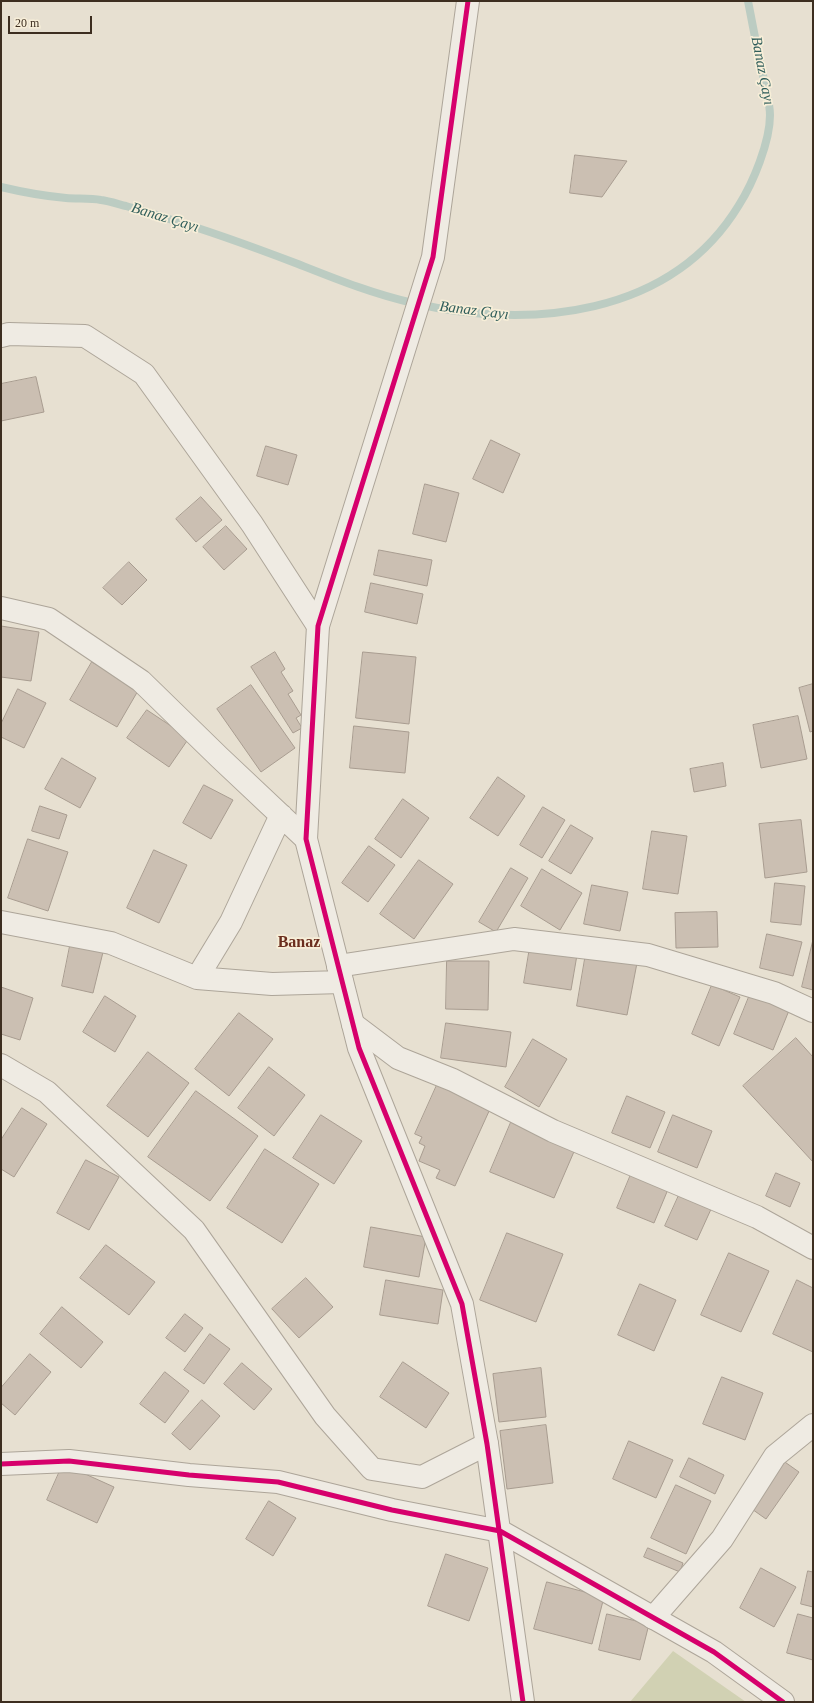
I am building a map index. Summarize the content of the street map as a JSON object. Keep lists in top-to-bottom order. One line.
{"districts":["Banaz"],"water":["Banaz Çayı"],"scale_bar":"20 m"}
